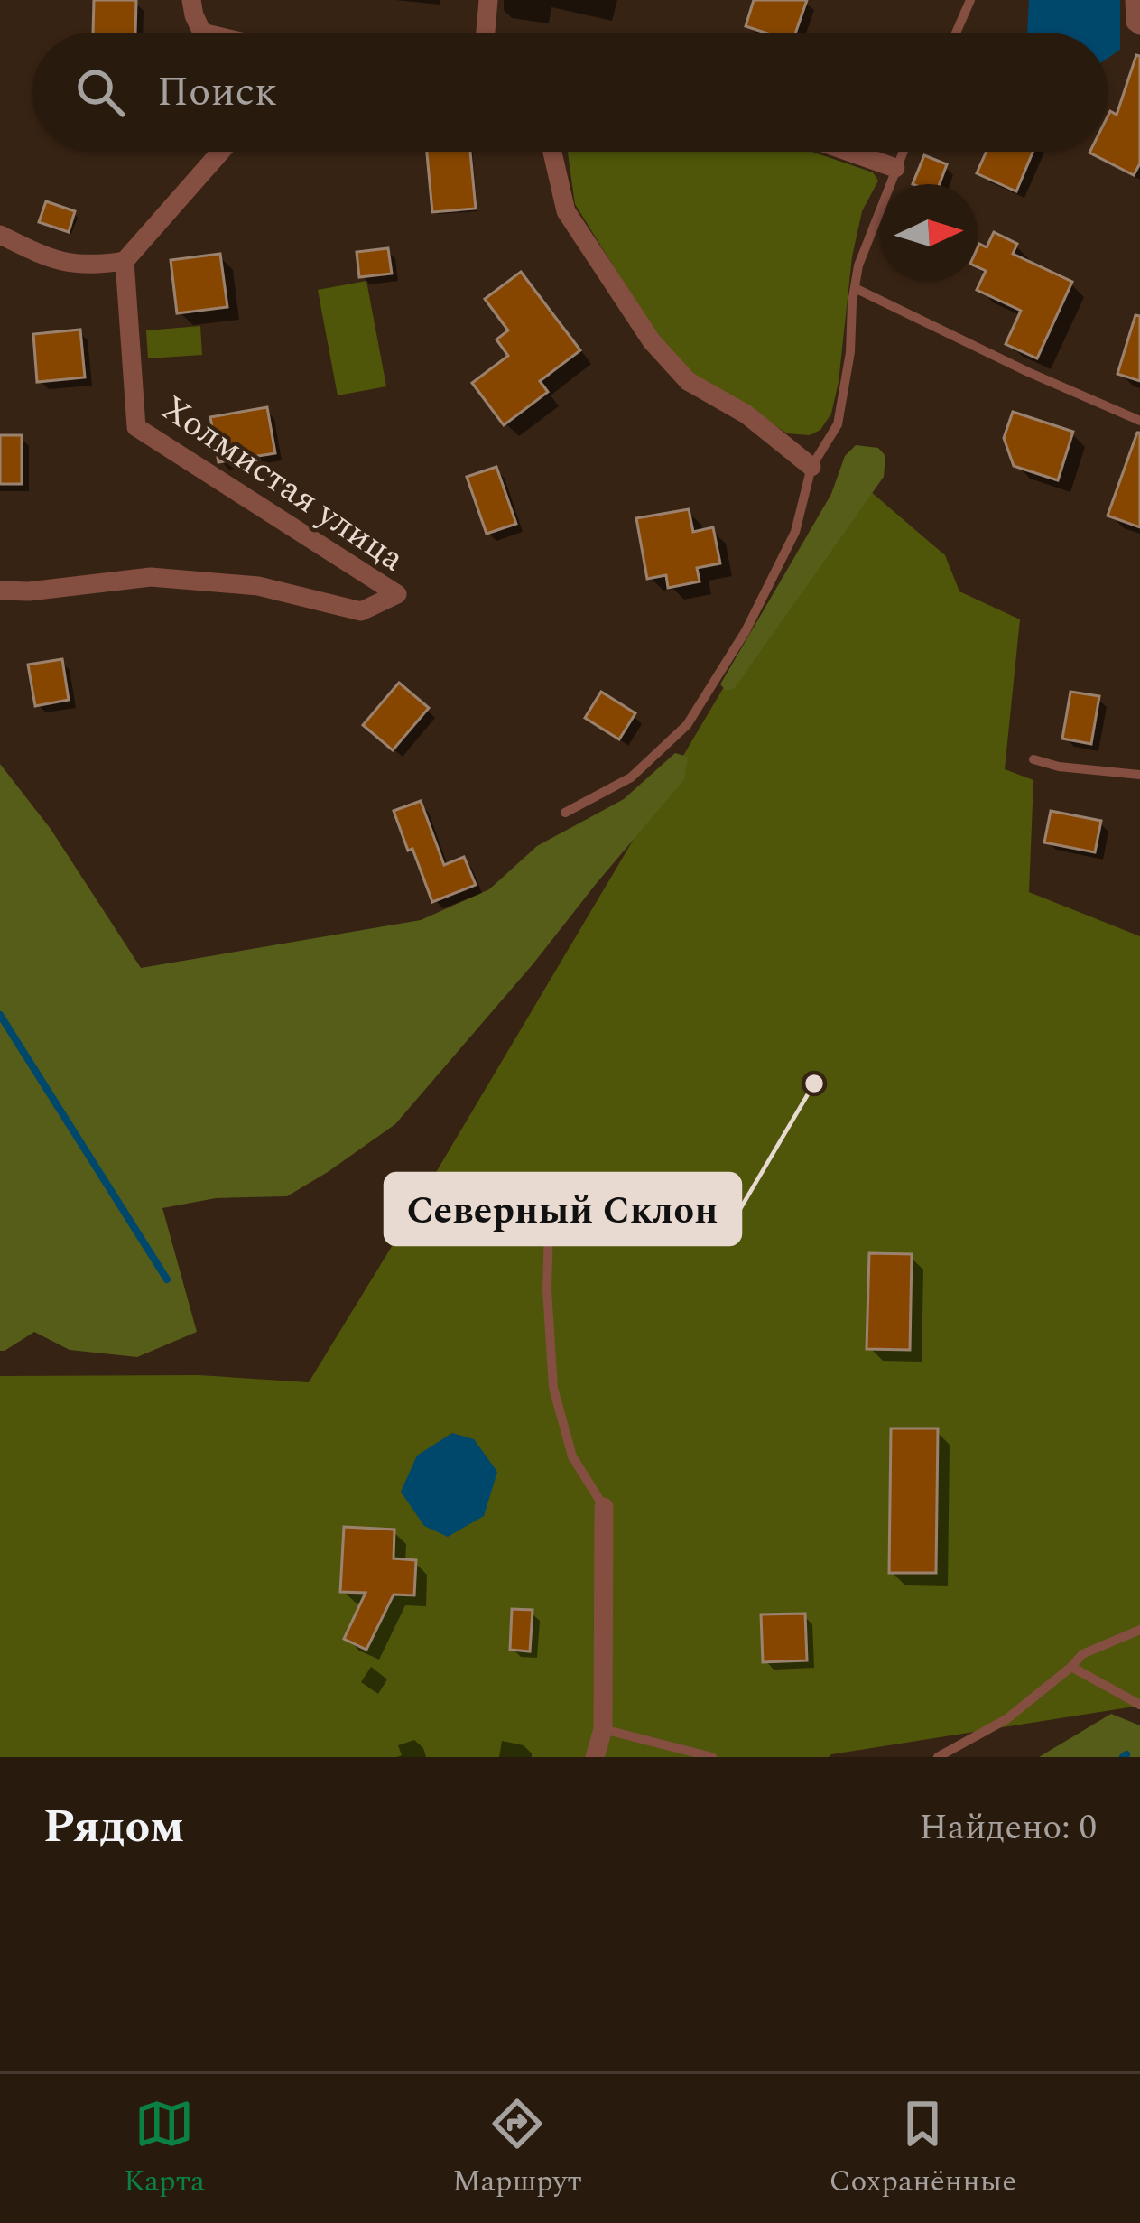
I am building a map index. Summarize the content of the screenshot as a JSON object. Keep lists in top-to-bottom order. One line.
{"streets":{"street":["Холмистая улица"]},"places":["Северный Склон"],"north":"right","page":{"search":"Поиск","heading":["Рядом","Найдено: 0"],"nav":["Карта","Маршрут","Сохранённые"]}}
